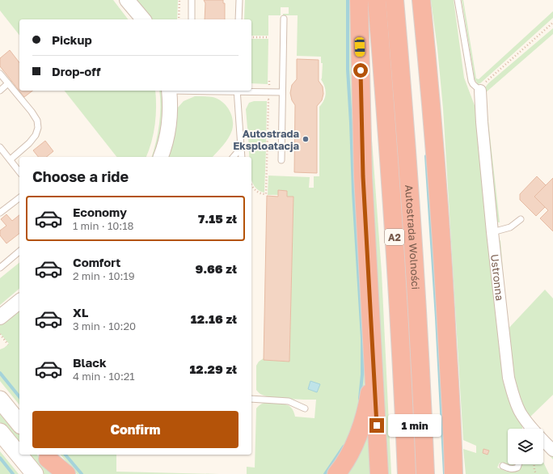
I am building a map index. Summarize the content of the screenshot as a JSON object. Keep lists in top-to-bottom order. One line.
{"streets":{"highway":["A2","Autostrada Wolności"],"street":["Ustronna"]},"places":["Autostrada Eksploatacja"],"page":{"banner":["Pickup","Drop-off"],"heading":"Choose a ride","list":[{"name":"Economy","note":"1 min · 10:18","value":"7.15 zł"},{"name":"Comfort","note":"2 min · 10:19","value":"9.66 zł"},{"name":"XL","note":"3 min · 10:20","value":"12.16 zł"},{"name":"Black","note":"4 min · 10:21","value":"12.29 zł"}],"buttons":"Confirm","bubble":"1 min"}}
